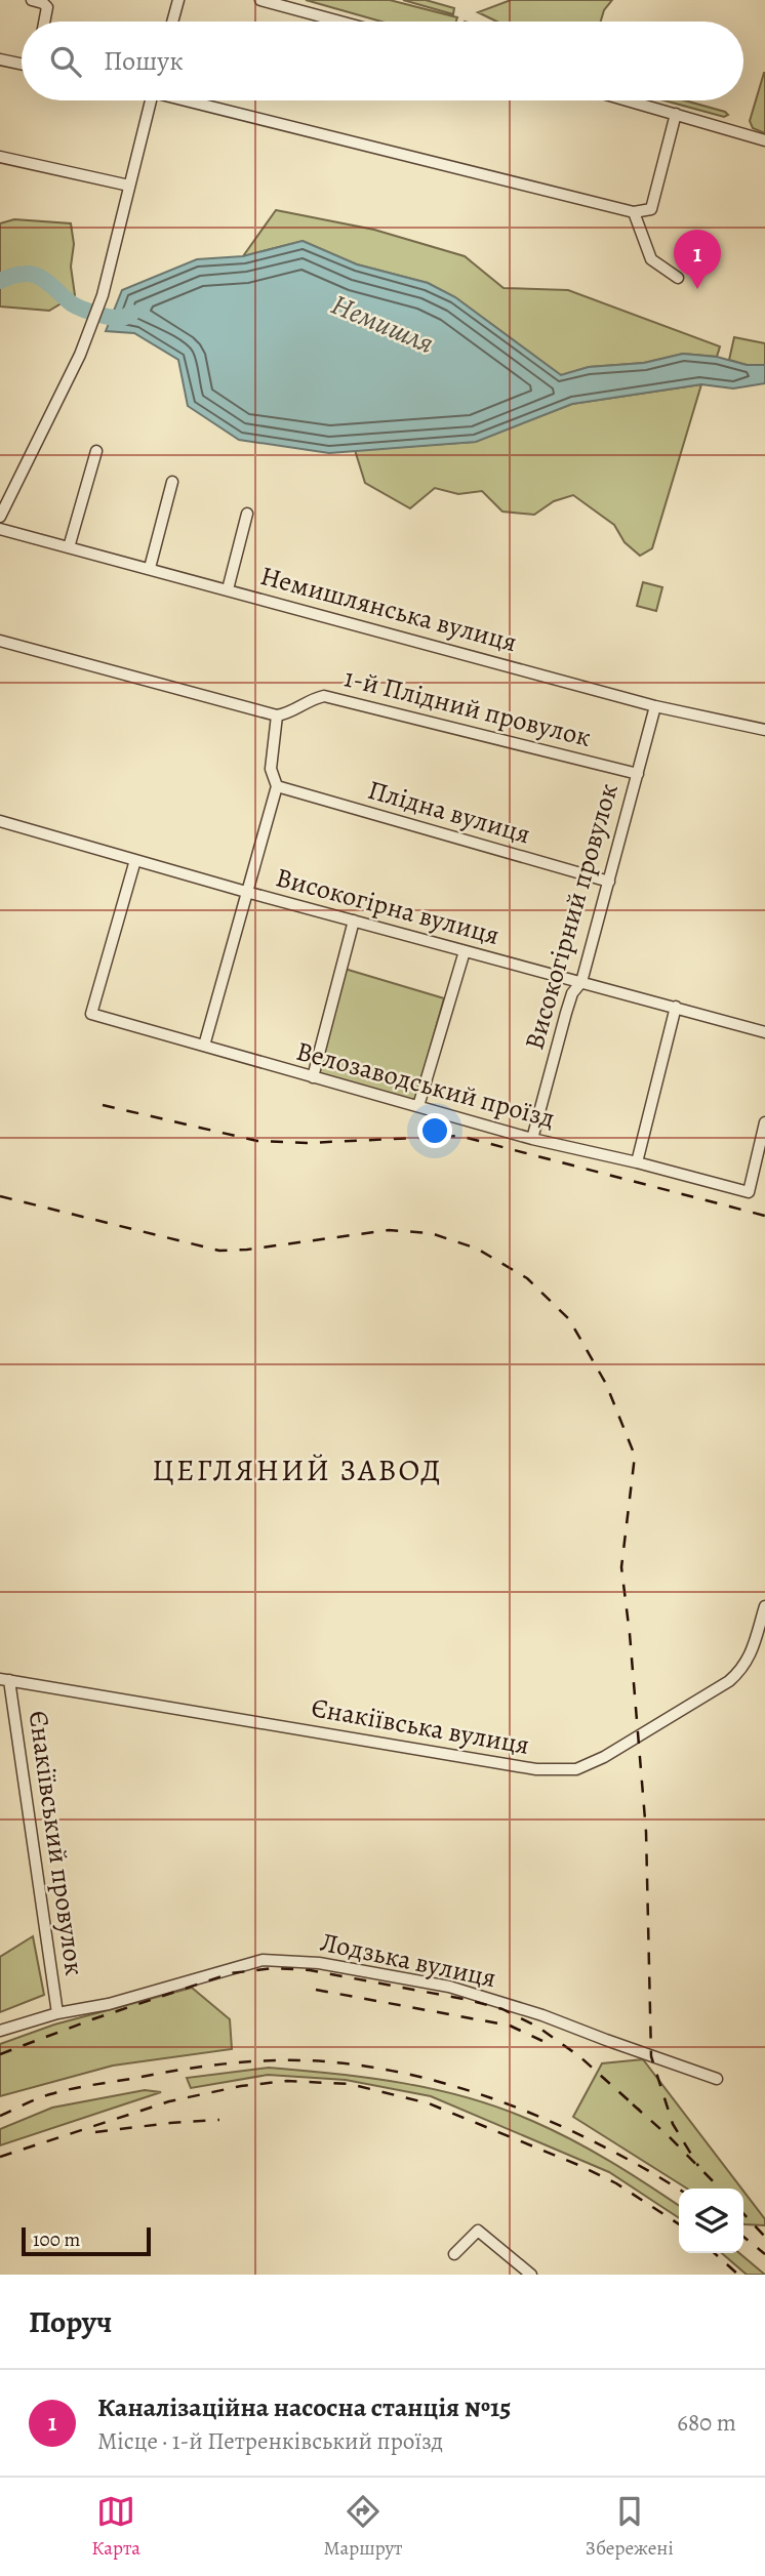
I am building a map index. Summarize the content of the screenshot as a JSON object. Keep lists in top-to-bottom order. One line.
{"streets":{"street":["Немишлянська вулиця","1-й Плідний провулок","Плідна вулиця","Високогірна вулиця","Високогірний провулок","Велозаводський проїзд","Єнакіївська вулиця","Єнакіївський провулок","Лодзька вулиця"]},"crossings":[["Немишлянська вулиця","Високогірний провулок"],["1-й Плідний провулок","Високогірний провулок"],["Плідна вулиця","Високогірний провулок"],["Високогірна вулиця","Високогірний провулок"],["Високогірна вулиця","Велозаводський проїзд"],["Високогірний провулок","Велозаводський проїзд"],["Єнакіївська вулиця","Єнакіївський провулок"],["Єнакіївський провулок","Лодзька вулиця"]],"districts":["ЦЕГЛЯНИЙ ЗАВОД"],"water":["Немишля"],"scale_bar":"100 m","page":{"search":"Пошук","pins":"1","scale":"100 m","heading":"Поруч","list":[{"mark":"1","name":"Каналізаційна насосна станція №15","note":"Місце · 1-й Петренківський проїзд","value":"680 m"}],"nav":["Карта","Маршрут","Збережені"]}}
